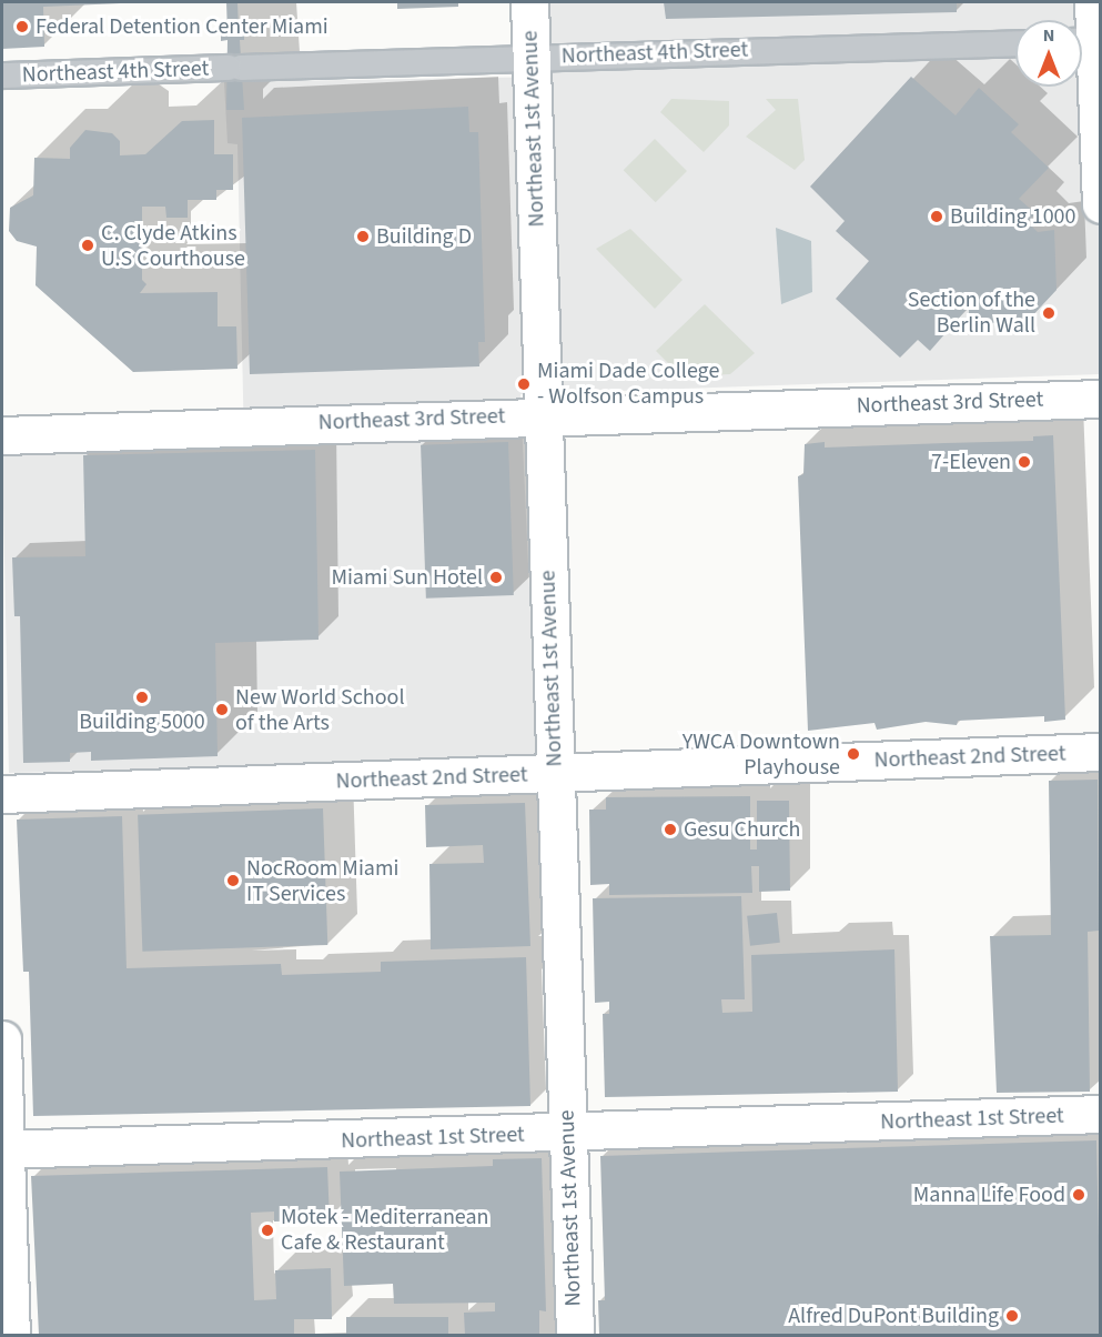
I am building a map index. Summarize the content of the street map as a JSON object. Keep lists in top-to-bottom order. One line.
{"streets":{"main road":["Northeast 1st Avenue","Northeast 3rd Street","Northeast 2nd Street","Northeast 1st Street"],"street":["Northeast 4th Street"]},"crossings":[["Northeast 4th Street","Northeast 1st Avenue"],["Northeast 1st Avenue","Northeast 3rd Street"],["Northeast 1st Avenue","Northeast 2nd Street"],["Northeast 1st Avenue","Northeast 1st Street"]],"places":["Federal Detention Center Miami","Building 1000","Building D","C. Clyde Atkins U.S Courthouse","Section of the Berlin Wall","Miami Dade College - Wolfson Campus","7-Eleven","Miami Sun Hotel","Building 5000","New World School of the Arts","YWCA Downtown Playhouse","Gesu Church","NocRoom Miami IT Services","Manna Life Food","Motek - Mediterranean Cafe & Restaurant","Alfred DuPont Building"],"north":"top"}
